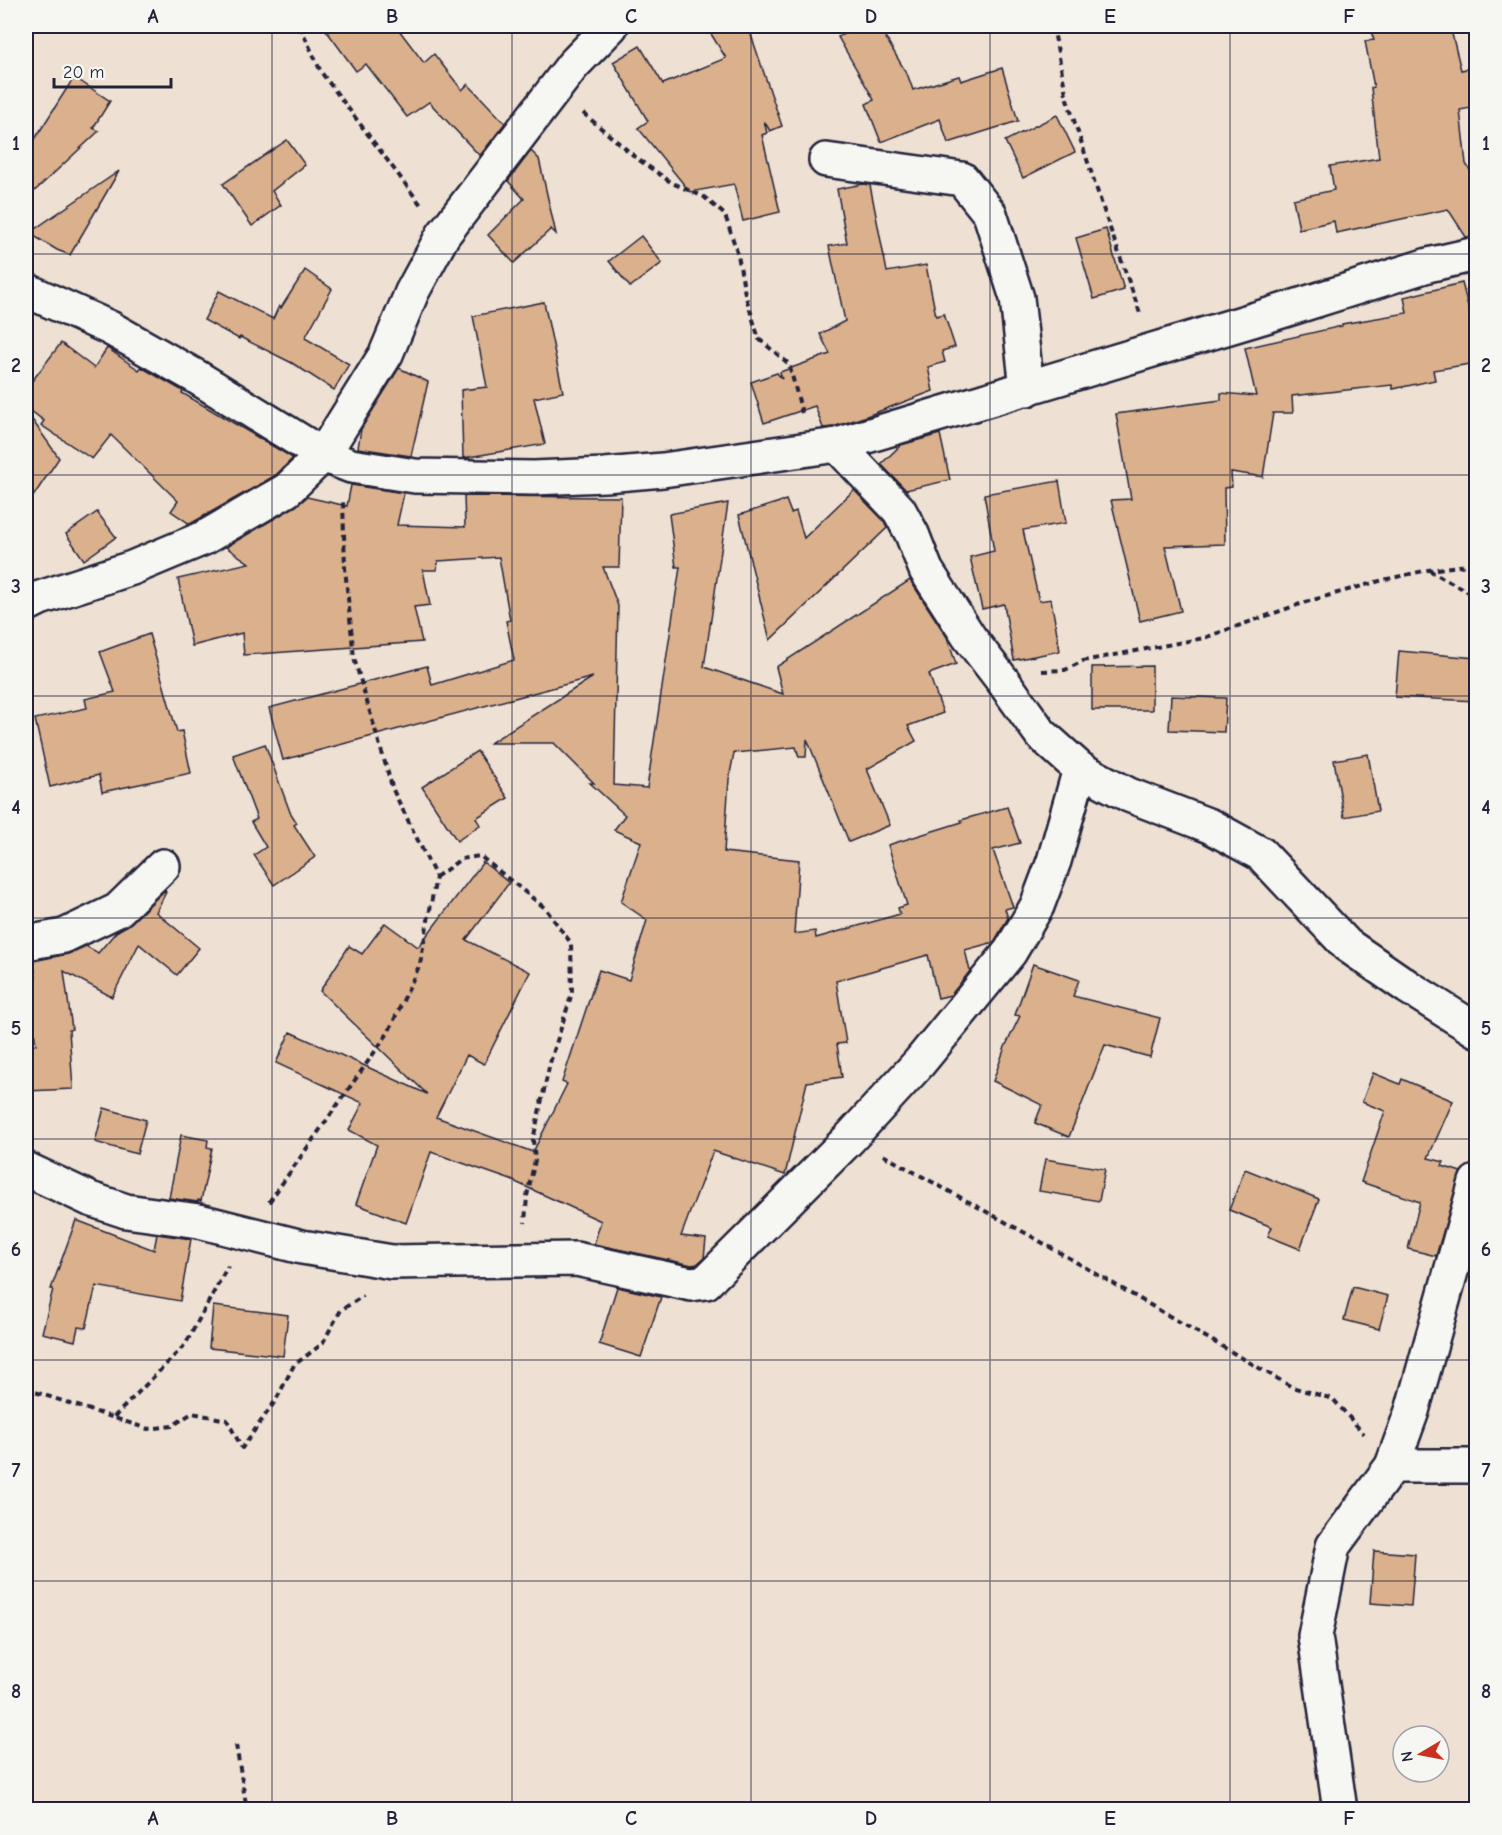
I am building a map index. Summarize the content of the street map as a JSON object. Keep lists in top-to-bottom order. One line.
{"scale_bar":"20 m","north":"left","grid":{"columns":["A","B","C","D","E","F"],"rows":["1","2","3","4","5","6","7","8"]}}
